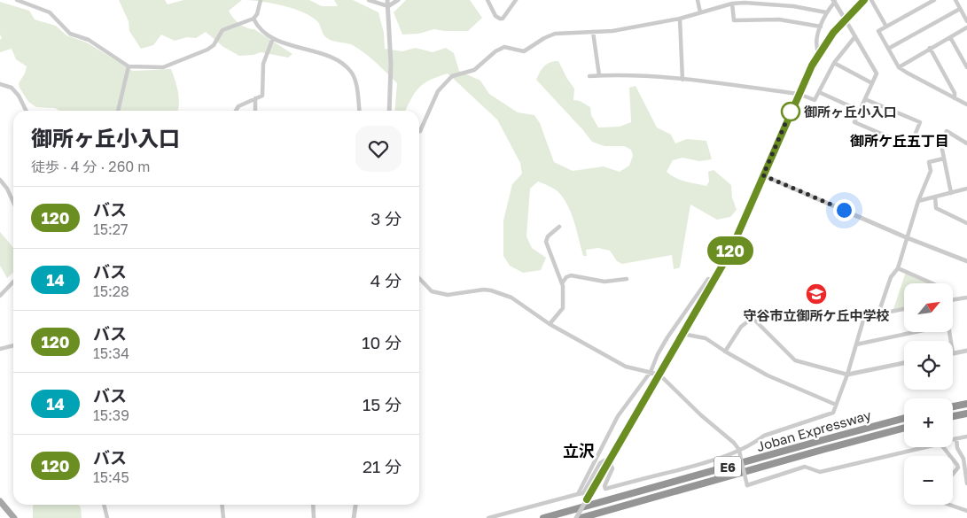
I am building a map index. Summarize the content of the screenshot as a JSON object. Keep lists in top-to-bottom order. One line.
{"streets":{"highway":["Joban Expressway","E6"]},"districts":["御所ケ丘五丁目","立沢"],"places":{"other":["御所ヶ丘小入口"],"school or university":["守谷市立御所ケ丘中学校"]},"lines":["bus line 120"],"north":"top right","page":{"on_map":"120","heading":["御所ヶ丘小入口","徒歩 · 4 分 · 260 m"],"list":[{"mark":"120","name":"バス","note":"15:27","value":"3 分"},{"mark":"14","name":"バス","note":"15:28","value":"4 分"},{"mark":"120","name":"バス","note":"15:34","value":"10 分"},{"mark":"14","name":"バス","note":"15:39","value":"15 分"},{"mark":"120","name":"バス","note":"15:45","value":"21 分"}],"map_buttons":["+","−"]}}
